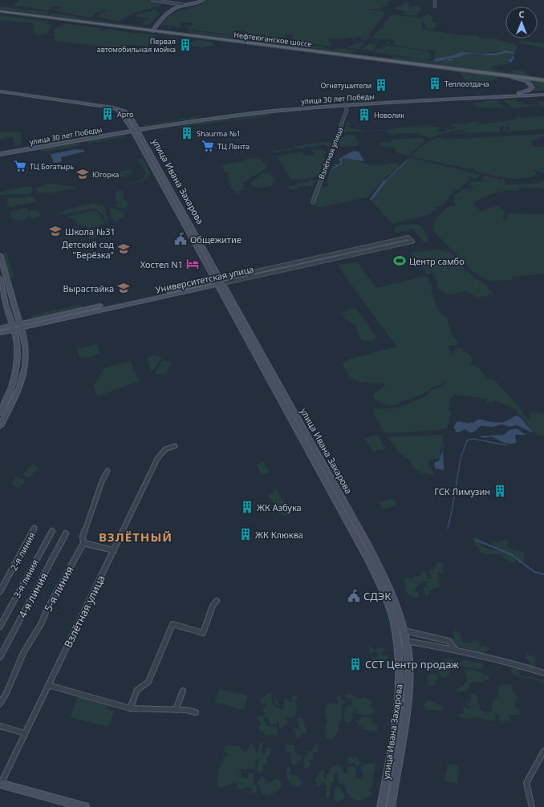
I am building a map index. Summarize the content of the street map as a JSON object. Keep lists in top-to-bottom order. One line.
{"streets":{"main road":["Нефтеюганское шоссе","улица 30 лет Победы","улица Ивана Захарова","Университетская улица"],"street":["Взлётная улица","2-я линия","3-я линия","5-я линия","4-я линия"]},"crossings":[["улица 30 лет Победы","Взлётная улица"],["улица 30 лет Победы","улица Ивана Захарова"],["улица Ивана Захарова","Университетская улица"]],"districts":["ВЗЛЁТНЫЙ"],"places":{"building":["Первая автомобильная мойка","Теплоотдача","Огнетушители","Арго","Новолик","Shaurma №1","ГСК Лимузин","ЖК Азбука","ЖК Клюква","CCТ Центр продаж"],"supermarket":["ТЦ Лента","ТЦ Богатырь"],"school or university":["Югорка","Школа №31","Детский сад \"Берёзка\"","Вырастайка"],"public building":["Общежитие","СДЭК"],"sports":["Центр самбо"],"hotel":["Хостел N1"]},"north":"top"}
